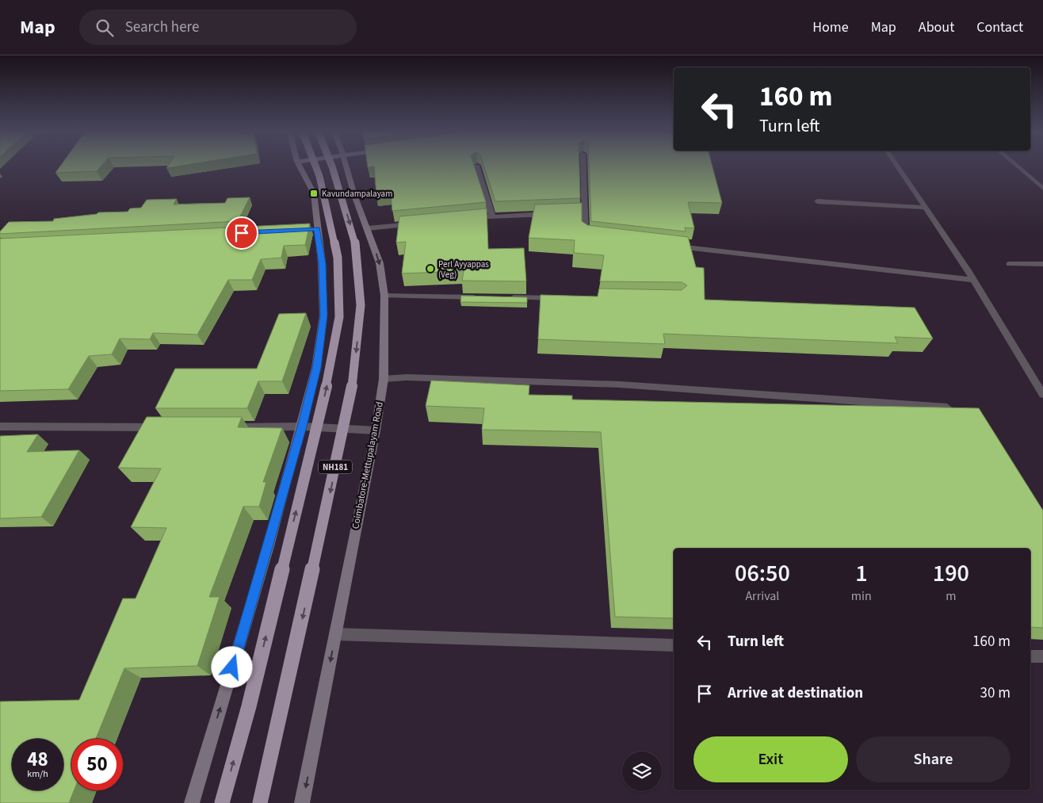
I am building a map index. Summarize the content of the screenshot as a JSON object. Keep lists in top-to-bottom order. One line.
{"streets":{"highway":["NH181"],"main road":["Coimbatore-Mettupalayam Road"]},"one_way":["Coimbatore-Mettupalayam Road"],"places":{"transit":["Kavundampalayam"],"other":["Perl Ayyappas (Veg)"]},"page":{"header":"Map","search":"Search here","nav":["Home","Map","About","Contact"],"turn":["160 m","Turn left"],"eta":["06:50","Arrival","1","min","190","m"],"list":[{"name":"Turn left","value":"160 m"},{"name":"Arrive at destination","value":"30 m"}],"buttons":["Exit","Share"],"speed":"48 km/h","limit":"50"}}
